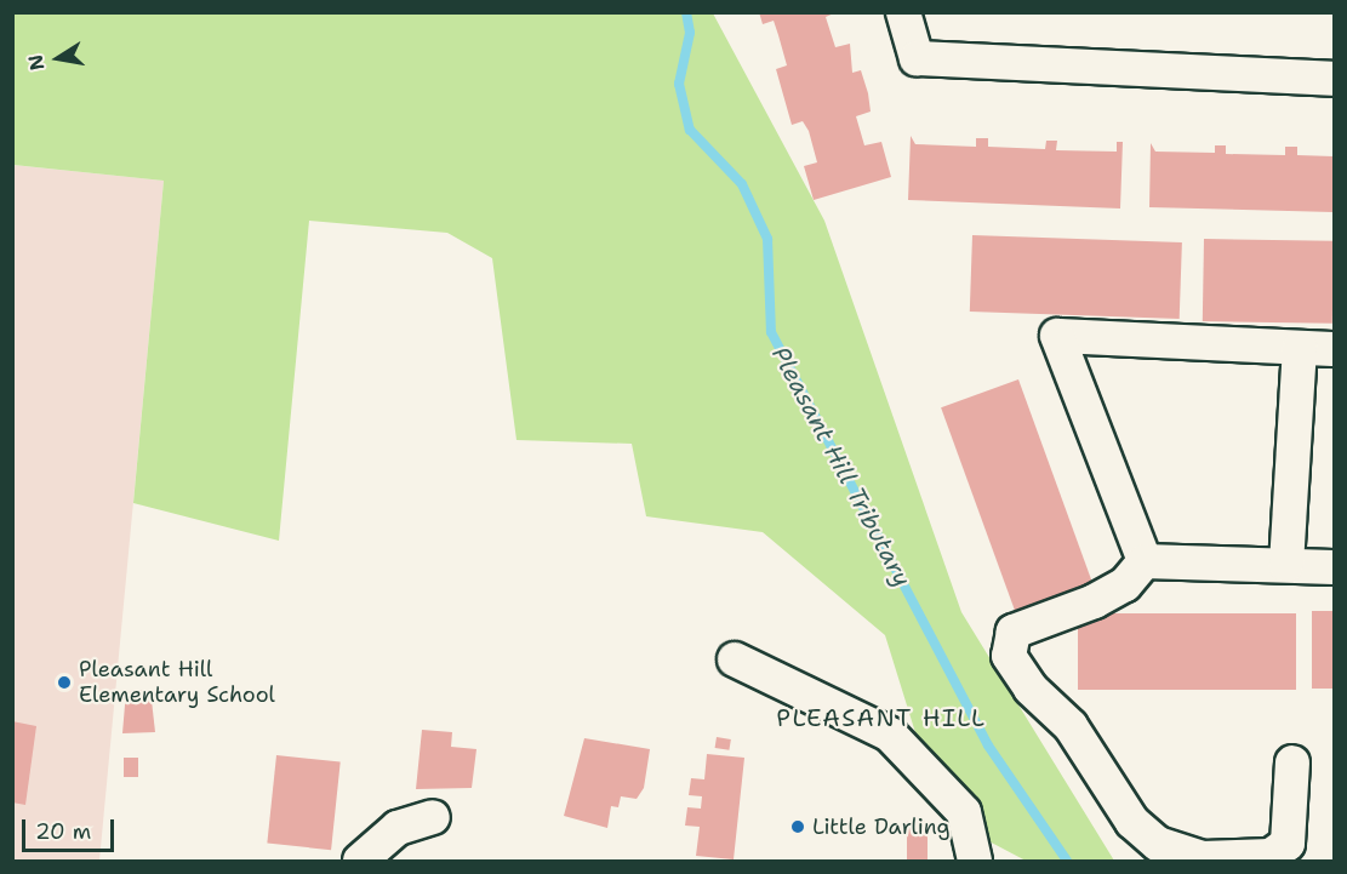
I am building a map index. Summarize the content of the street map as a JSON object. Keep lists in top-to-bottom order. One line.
{"districts":["PLEASANT HILL"],"water":["Pleasant Hill Tributary"],"places":["Pleasant Hill Elementary School","Little Darling"],"scale_bar":"20 m","north":"left"}
